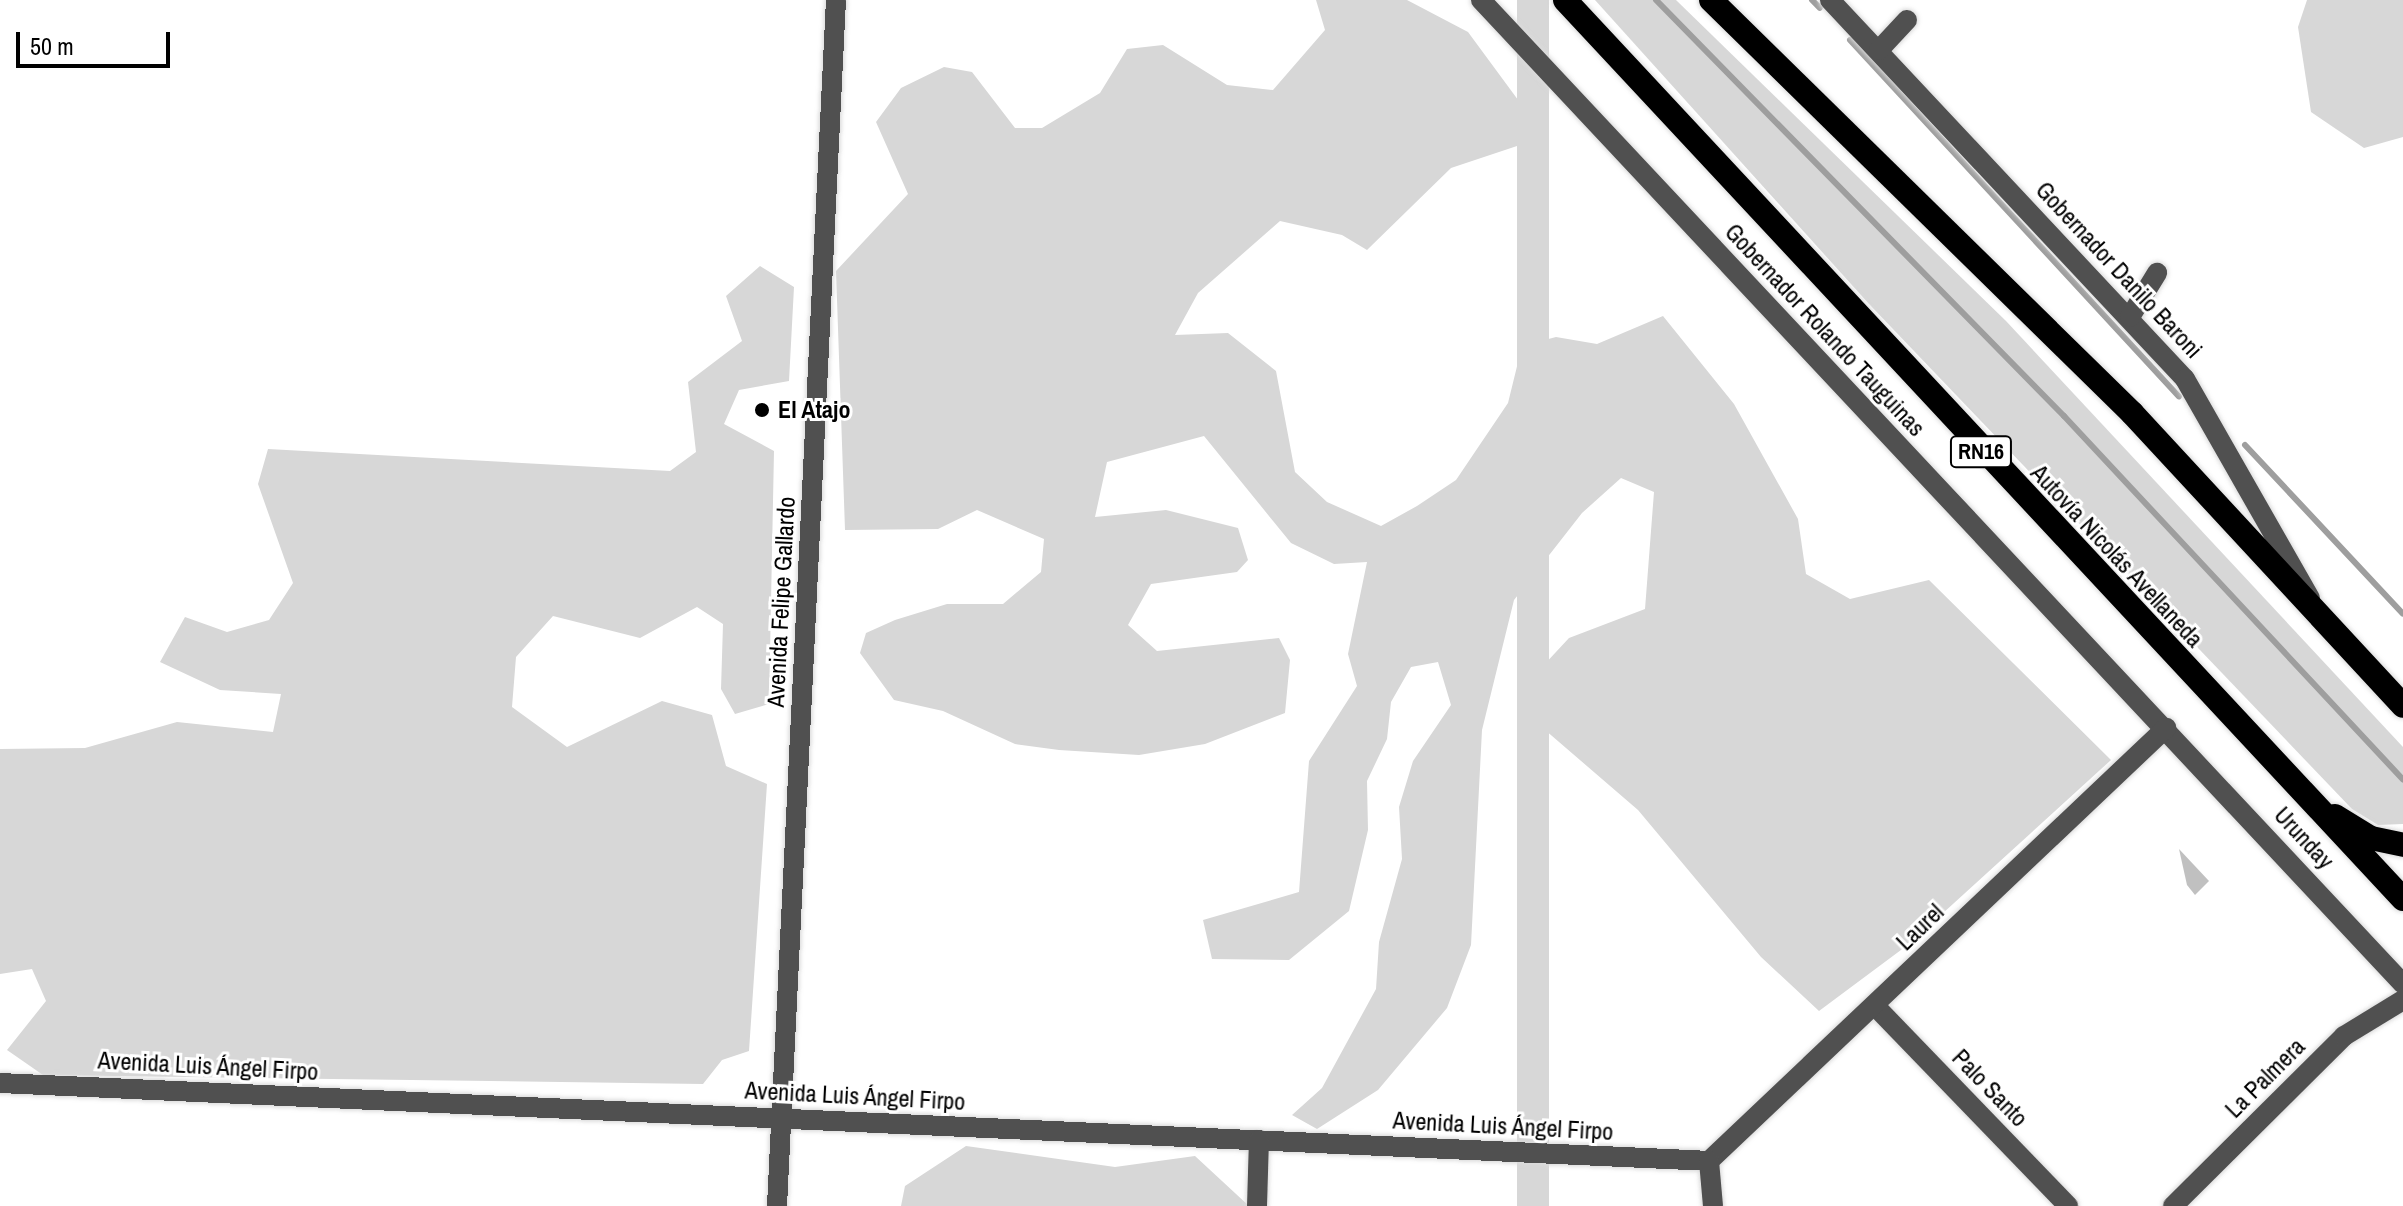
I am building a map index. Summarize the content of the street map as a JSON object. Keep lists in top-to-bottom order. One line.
{"streets":{"highway":["RN16","Autovía Nicolás Avellaneda"],"street":["Gobernador Danilo Baroni","Gobernador Rolando Tauguinas","Avenida Felipe Gallardo","Urunday","Laurel","Avenida Luis Ángel Firpo","La Palmera","Palo Santo"]},"crossings":[["Gobernador Rolando Tauguinas","Urunday"],["Gobernador Rolando Tauguinas","Laurel"],["Avenida Felipe Gallardo","Avenida Luis Ángel Firpo"],["Urunday","Laurel"],["Laurel","Avenida Luis Ángel Firpo"],["Laurel","Palo Santo"]],"places":["El Atajo"],"scale_bar":"50 m"}
